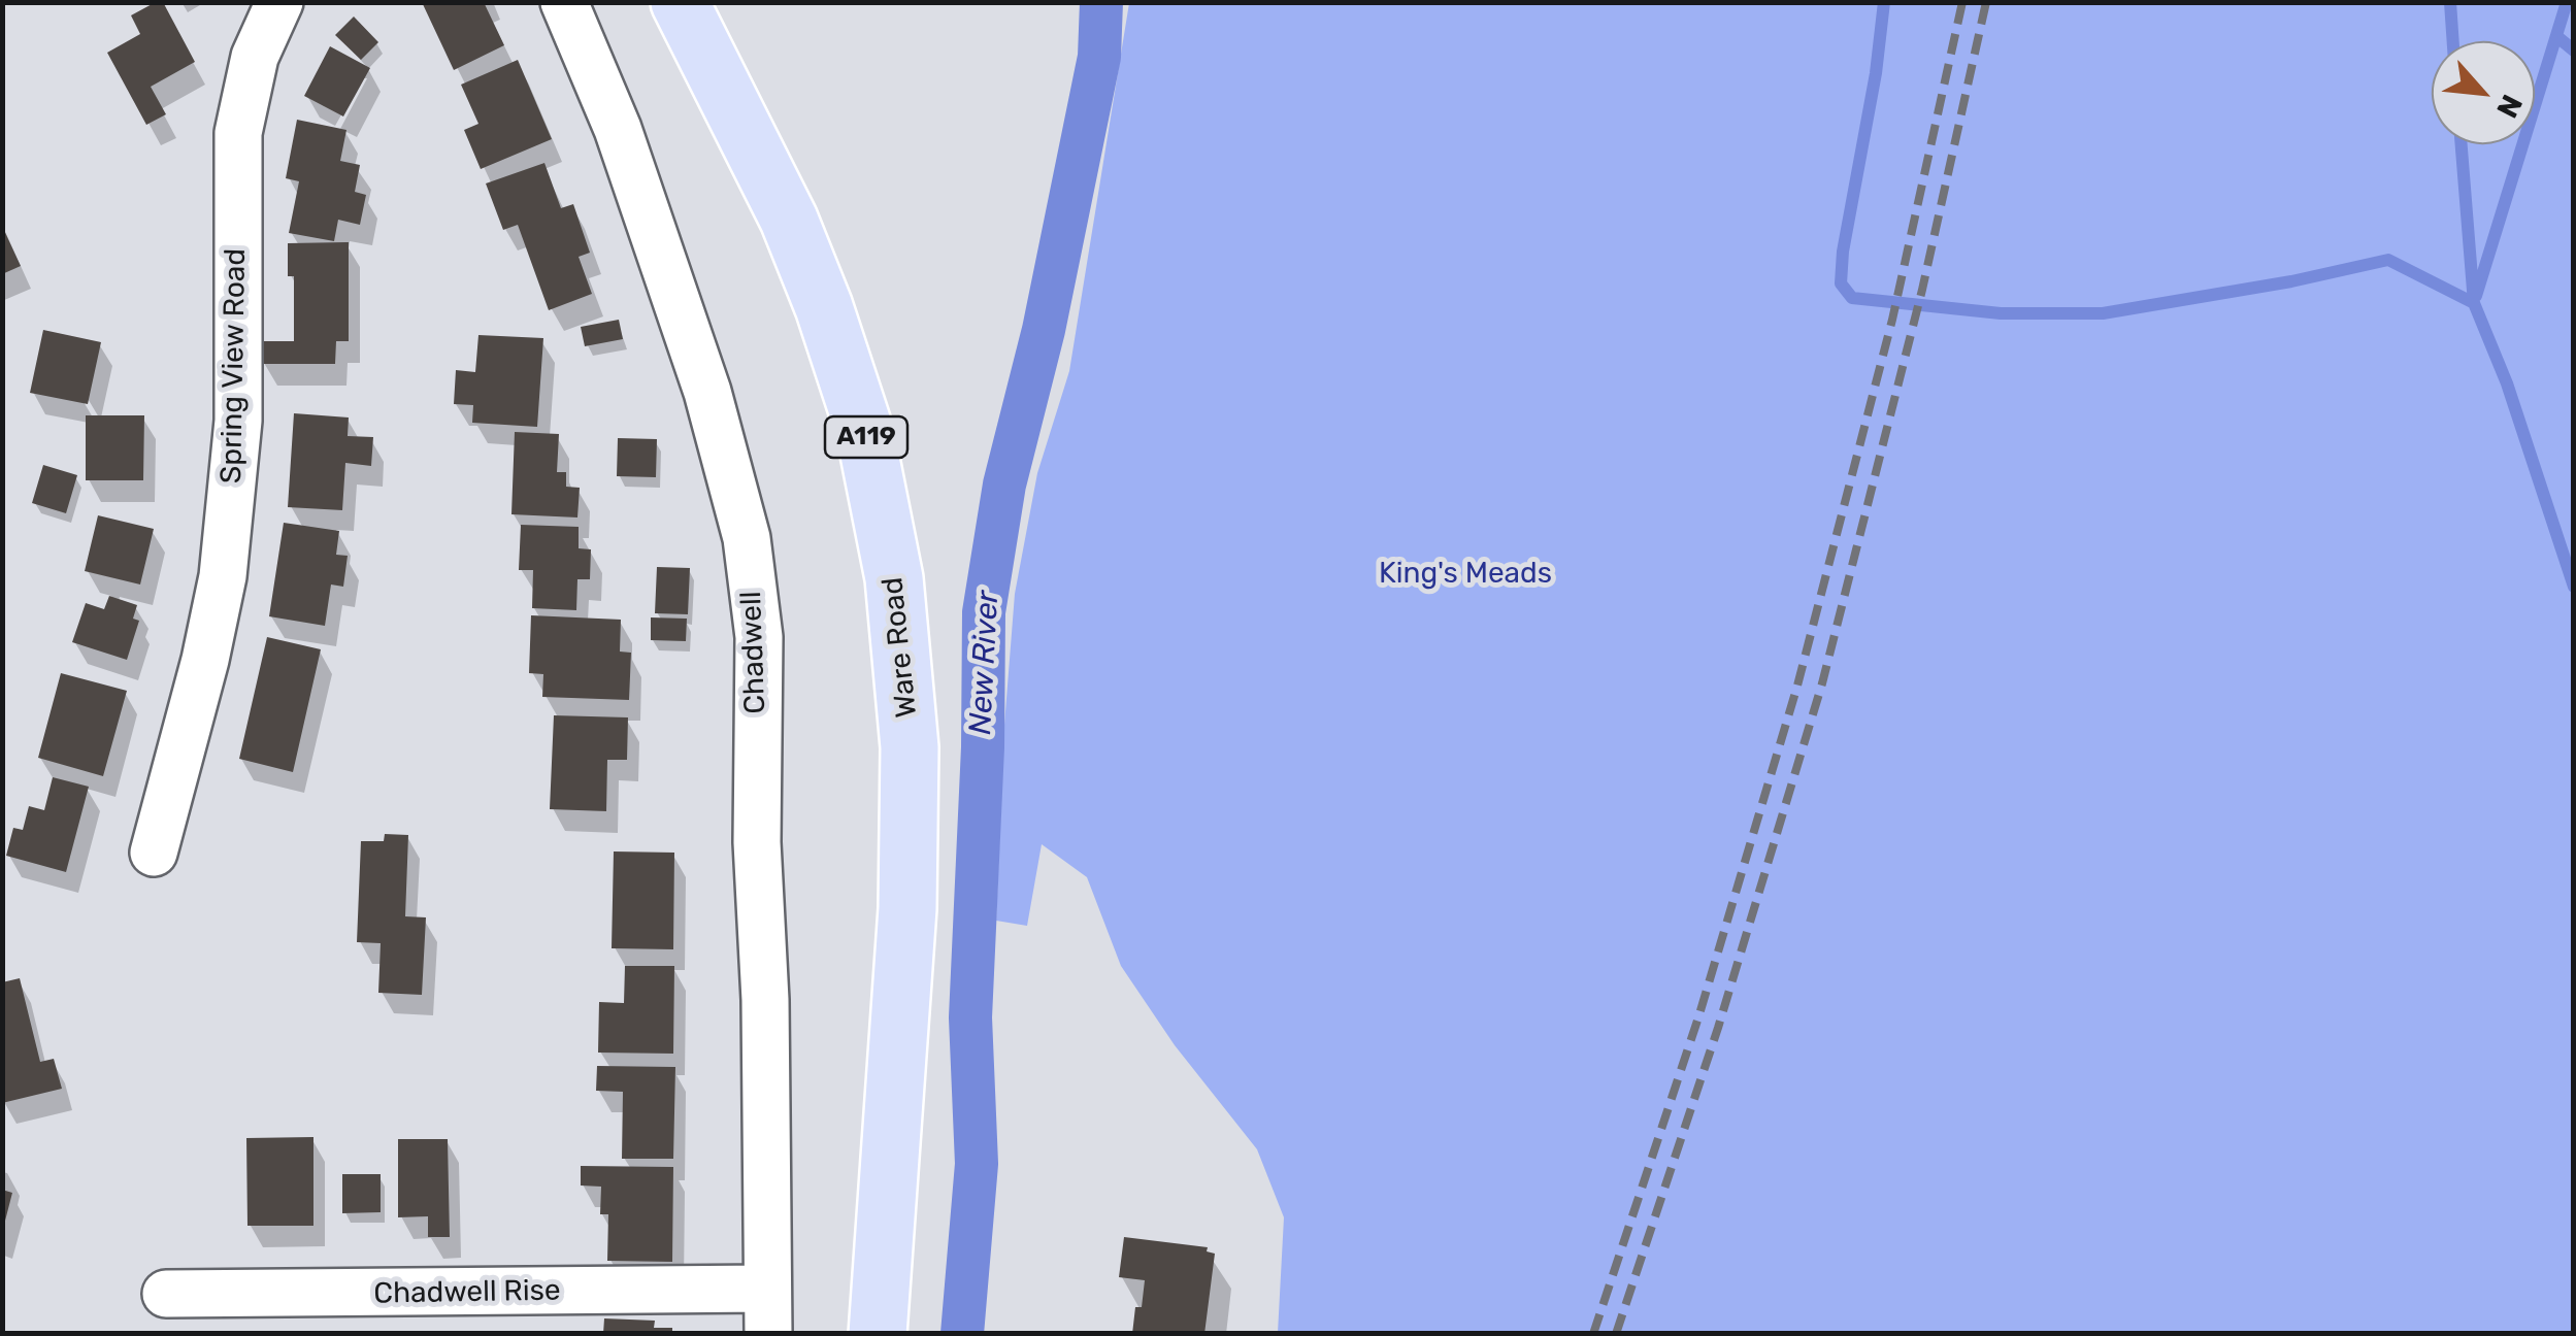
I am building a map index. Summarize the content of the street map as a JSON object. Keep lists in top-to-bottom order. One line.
{"streets":{"main road":["A119","Ware Road"],"street":["Spring View Road","Chadwell","Chadwell Rise"]},"crossings":[["Chadwell","Chadwell Rise"]],"water":["New River"],"parks":["King's Meads"],"north":"bottom right"}
